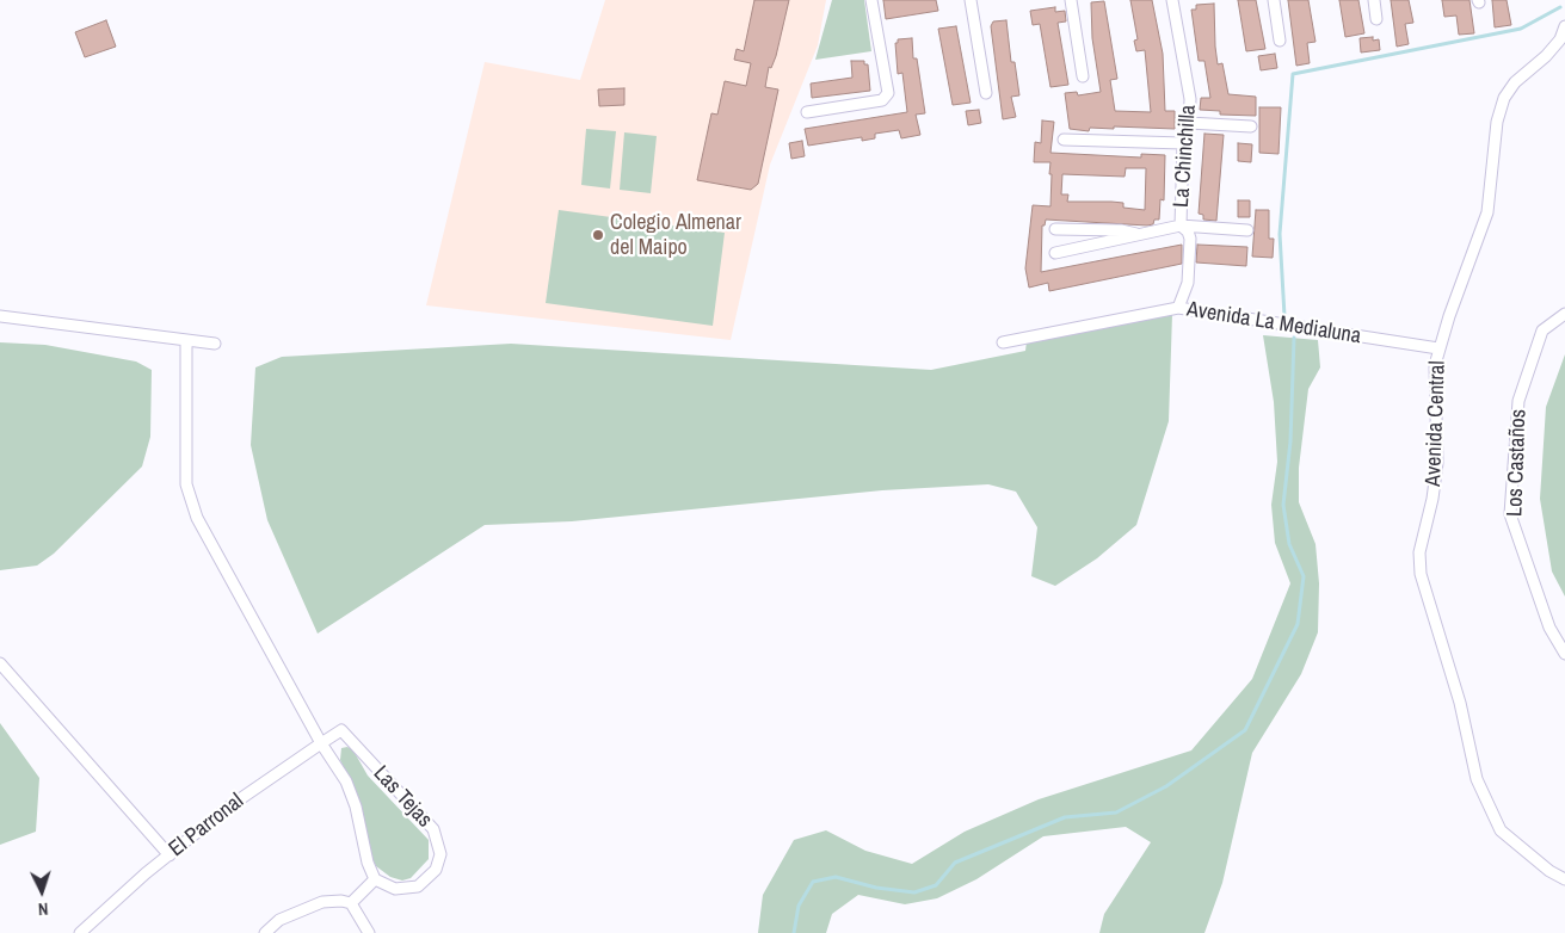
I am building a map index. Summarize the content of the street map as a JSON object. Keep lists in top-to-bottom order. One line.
{"streets":{"street":["La Chinchilla","Avenida La Medialuna","Avenida Central","Los Castaños","Las Tejas","El Parronal"]},"crossings":[["La Chinchilla","Avenida La Medialuna"],["Avenida La Medialuna","Avenida Central"],["Las Tejas","El Parronal"]],"places":["Colegio Almenar del Maipo"],"north":"bottom"}
